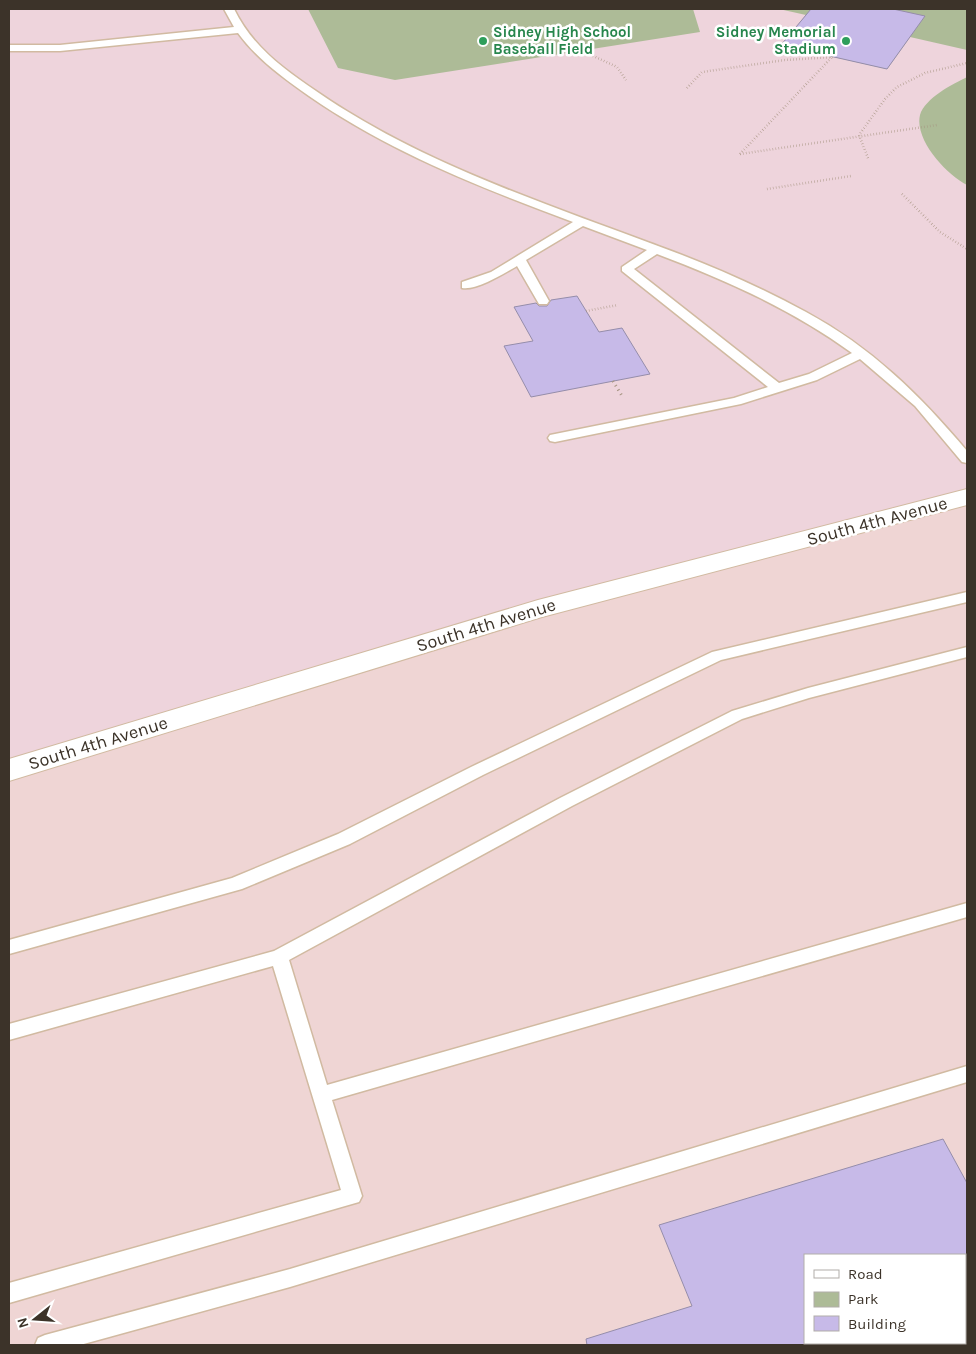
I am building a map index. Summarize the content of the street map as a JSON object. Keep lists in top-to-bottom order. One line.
{"streets":{"street":["South 4th Avenue"]},"places":["Sidney High School Baseball Field","Sidney Memorial Stadium"],"legend":["Road","Park","Building"],"north":"left"}
